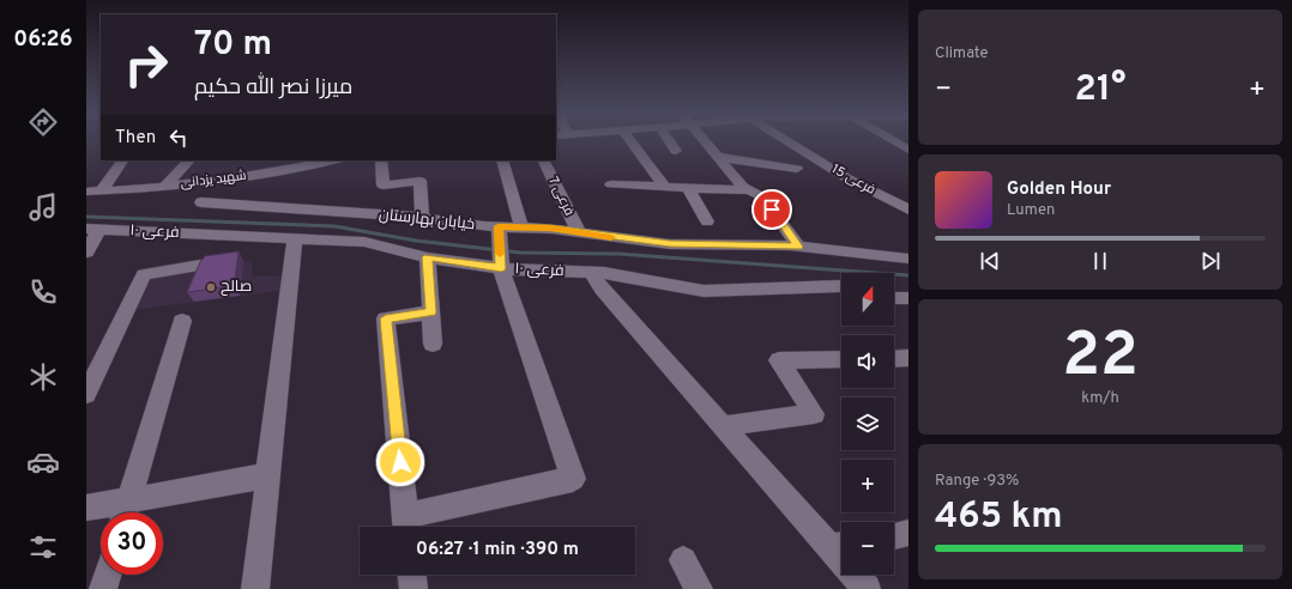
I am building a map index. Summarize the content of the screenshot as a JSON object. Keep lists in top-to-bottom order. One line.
{"streets":{"street":["شهید یزدانی","فرعی 15","فرعی 7","خیابان بهارستان","فرعی ۱۰"]},"crossings":[["فرعی 7","خیابان بهارستان"]],"places":["صالح"],"north":"top","page":{"tabs":"06:26","tile":["Climate",["22","km/h"],["Range · 93%","465 km"]],"turn":["70 m","میرزا نصر الله حکیم"],"heat":["−","21°","+"],"then":"Then","song":["Golden Hour","Lumen"],"map_buttons":["+","−"],"limit":"30","trip":"06:27 · 1 min · 390 m"}}
